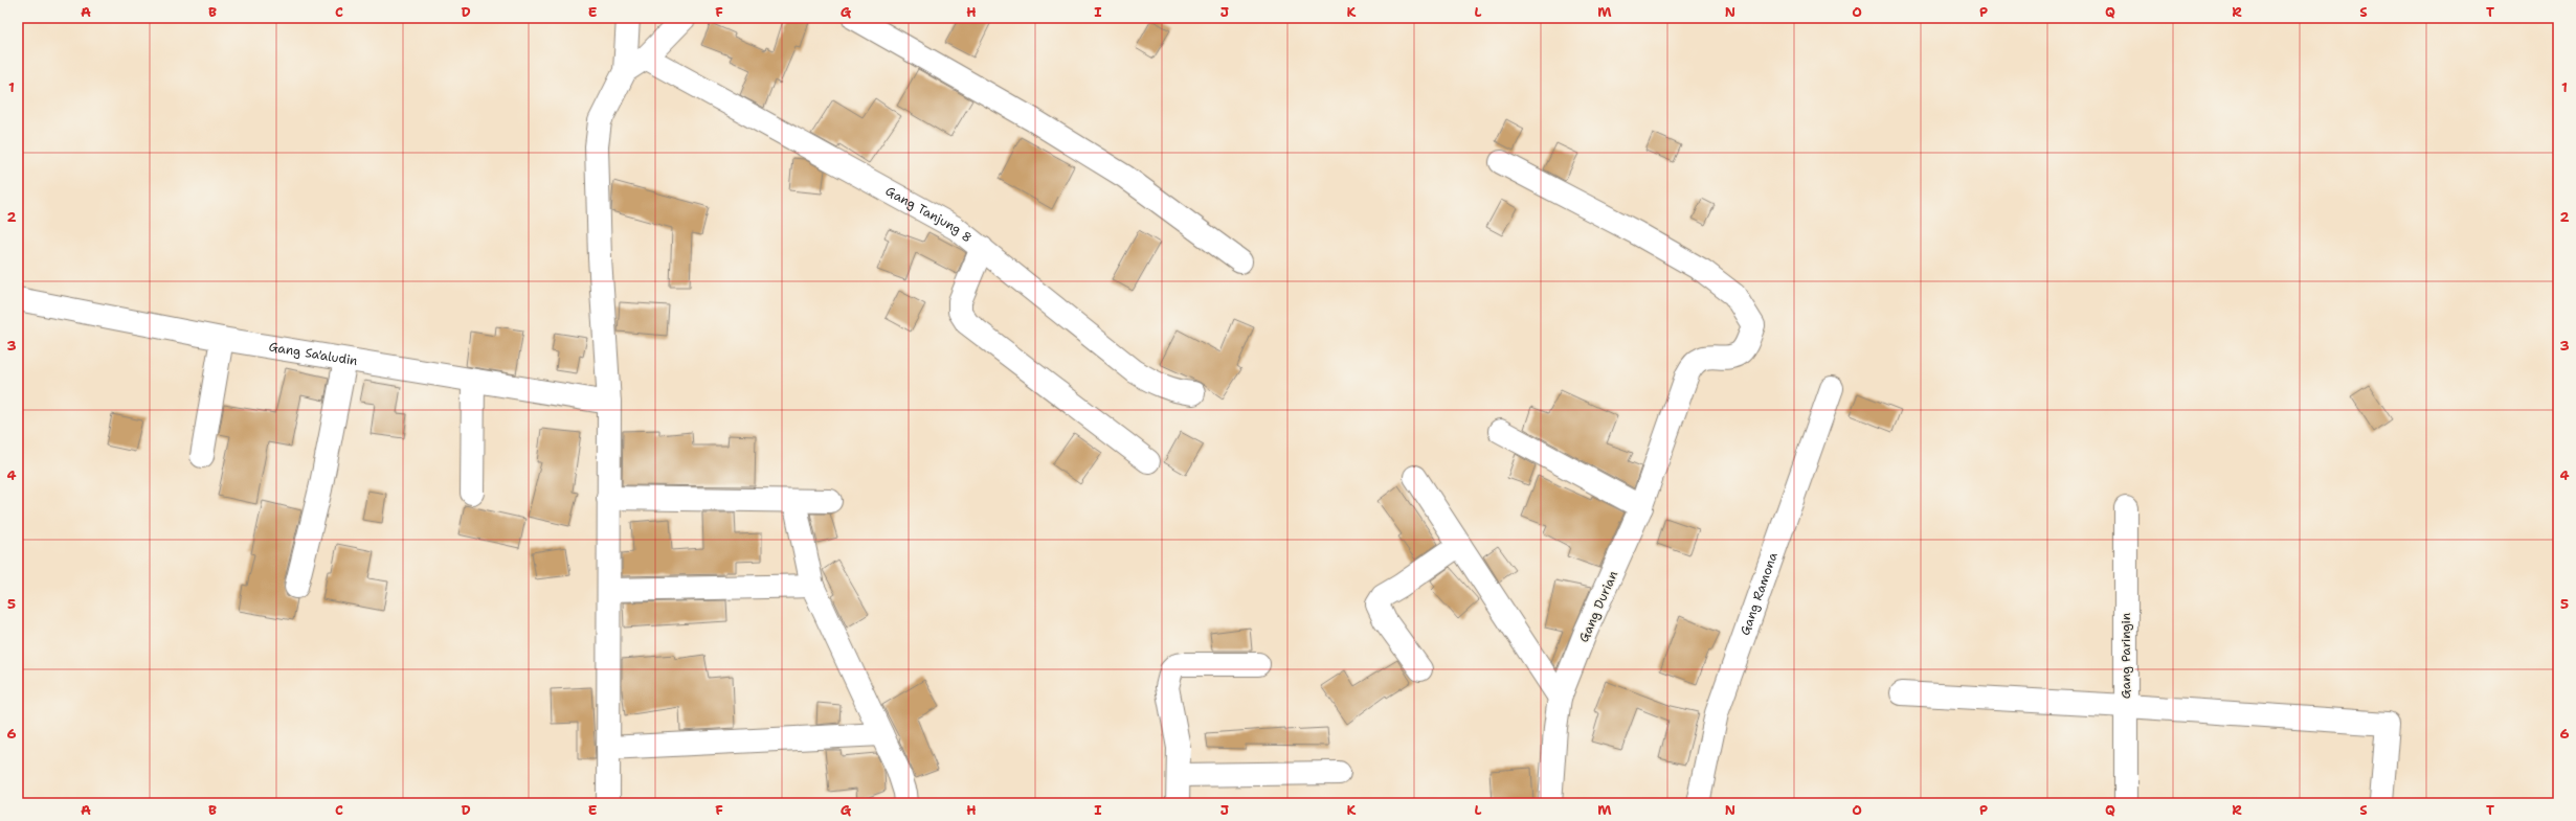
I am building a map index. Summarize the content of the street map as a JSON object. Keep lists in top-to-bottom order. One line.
{"streets":{"street":["Gang Tanjung 8","Gang Sa'aludin","Gang Ramona","Gang Durian","Gang Paringin"]},"grid":{"columns":["A","B","C","D","E","F","G","H","I","J","K","L","M","N","O","P","Q","R","S","T"],"rows":["1","2","3","4","5","6"]}}
